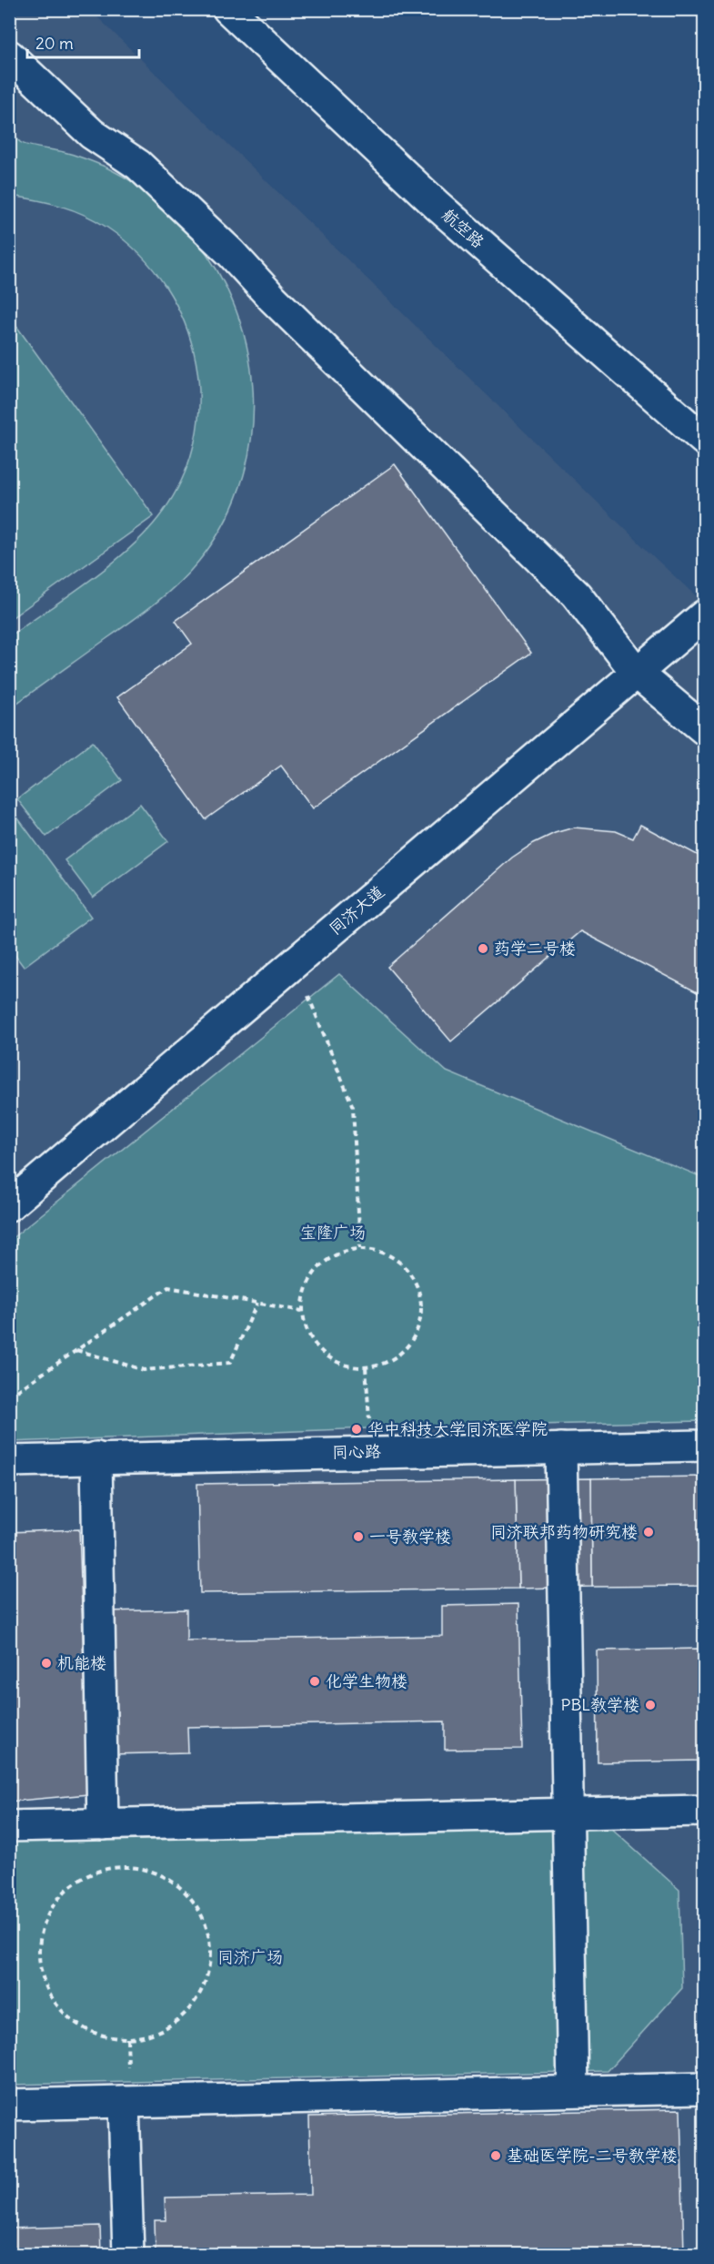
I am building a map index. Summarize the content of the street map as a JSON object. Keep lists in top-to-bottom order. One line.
{"streets":{"street":["航空路","同济大道","同心路"]},"parks":["宝隆广场","同济广场"],"places":["药学二号楼","华中科技大学同济医学院","同济联邦药物研究楼","一号教学楼","机能楼","化学生物楼","PBL教学楼","基础医学院-二号教学楼"],"scale_bar":"20 m"}
